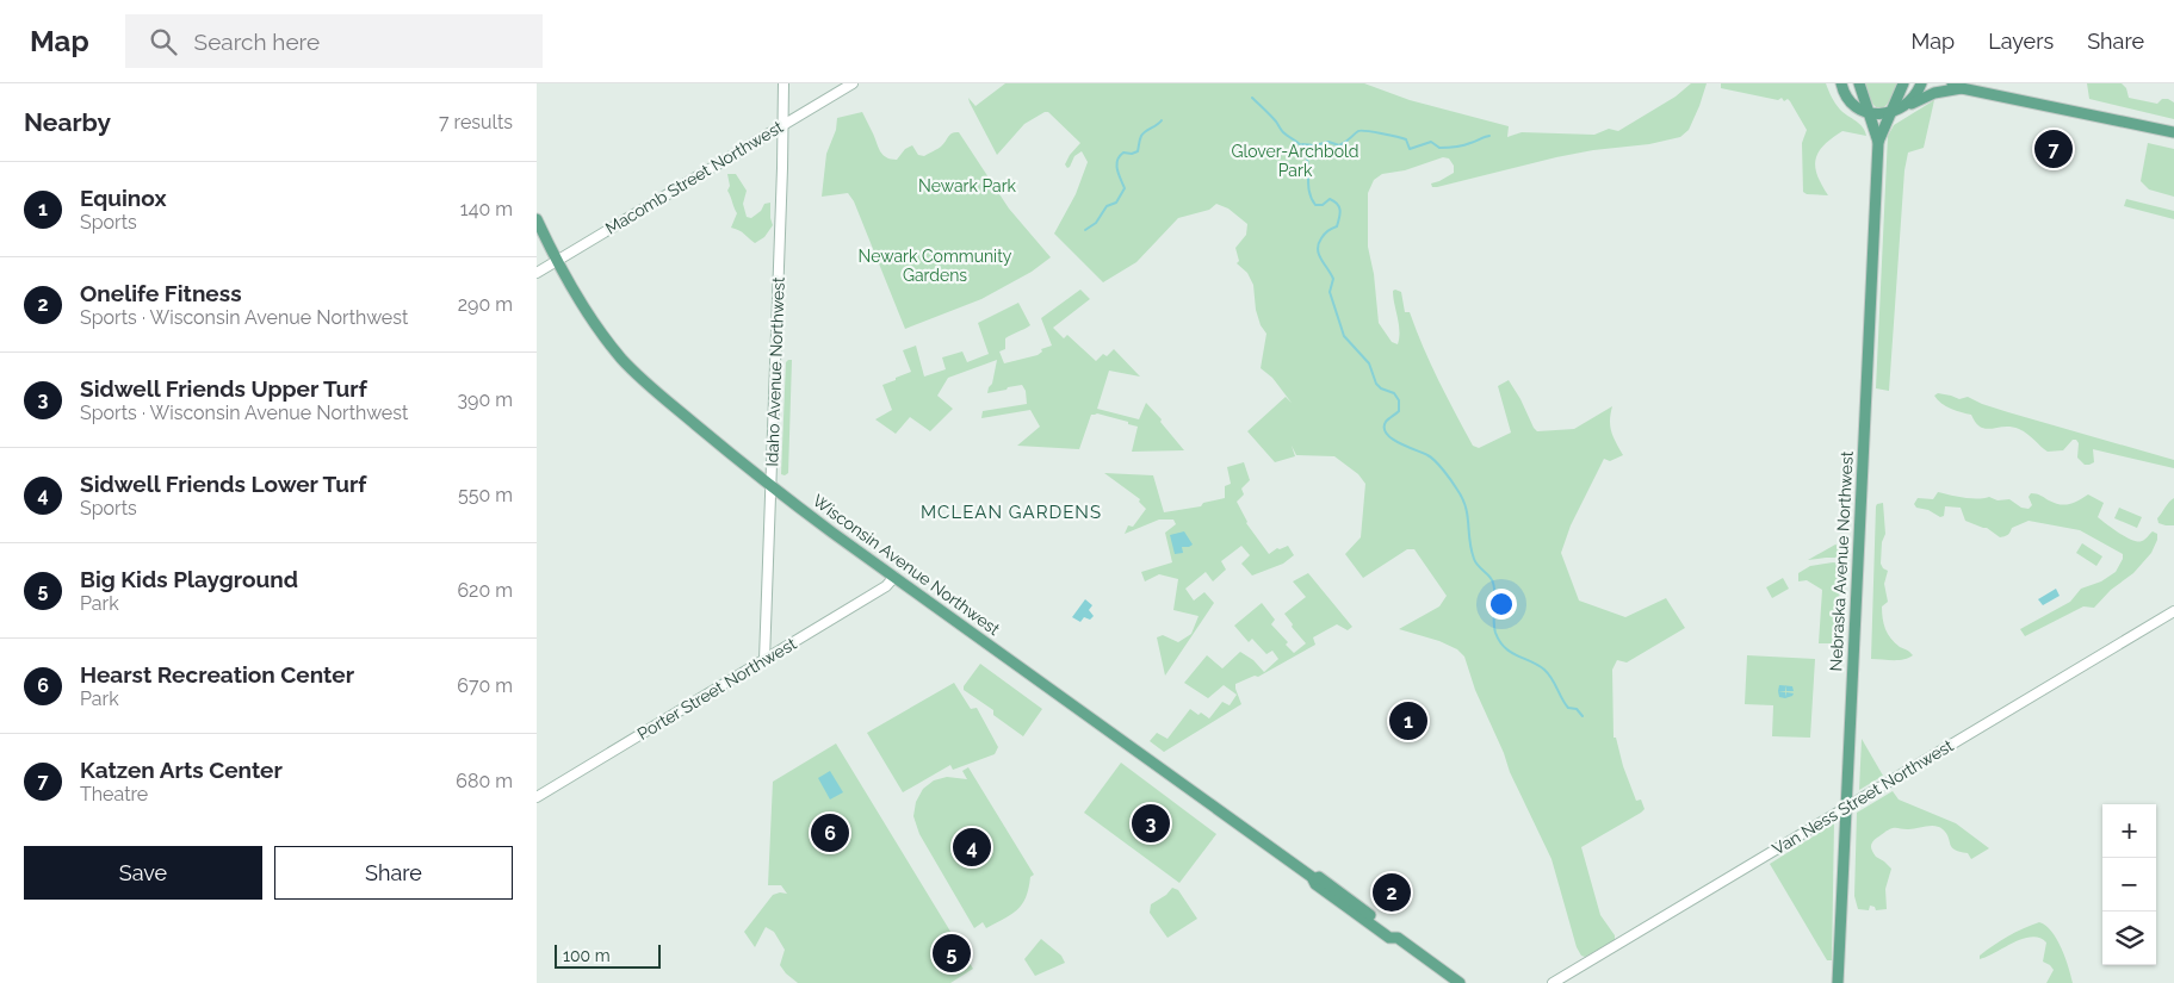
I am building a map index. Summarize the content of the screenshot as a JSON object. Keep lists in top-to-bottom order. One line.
{"streets":{"main road":["Nebraska Avenue Northwest","Wisconsin Avenue Northwest"],"street":["Macomb Street Northwest","Idaho Avenue Northwest","Porter Street Northwest","Van Ness Street Northwest"]},"crossings":[["Macomb Street Northwest","Idaho Avenue Northwest"],["Macomb Street Northwest","Wisconsin Avenue Northwest"],["Idaho Avenue Northwest","Wisconsin Avenue Northwest"],["Idaho Avenue Northwest","Porter Street Northwest"],["Nebraska Avenue Northwest","Van Ness Street Northwest"],["Wisconsin Avenue Northwest","Porter Street Northwest"]],"districts":["MCLEAN GARDENS"],"parks":["Glover-Archbold Park","Newark Park","Newark Community Gardens"],"scale_bar":"100 m","page":{"header":"Map","search":"Search here","nav":["Map","Layers","Share"],"heading":["Nearby","7 results"],"pins":["7","1","3","6","4","2","5"],"list":[{"mark":"1","name":"Equinox","note":"Sports","value":"140 m"},{"mark":"2","name":"Onelife Fitness","note":"Sports · Wisconsin Avenue Northwest","value":"290 m"},{"mark":"3","name":"Sidwell Friends Upper Turf","note":"Sports · Wisconsin Avenue Northwest","value":"390 m"},{"mark":"4","name":"Sidwell Friends Lower Turf","note":"Sports","value":"550 m"},{"mark":"5","name":"Big Kids Playground","note":"Park","value":"620 m"},{"mark":"6","name":"Hearst Recreation Center","note":"Park","value":"670 m"},{"mark":"7","name":"Katzen Arts Center","note":"Theatre","value":"680 m"}],"map_buttons":["+","−"],"buttons":["Save","Share"],"scale":"100 m"}}
